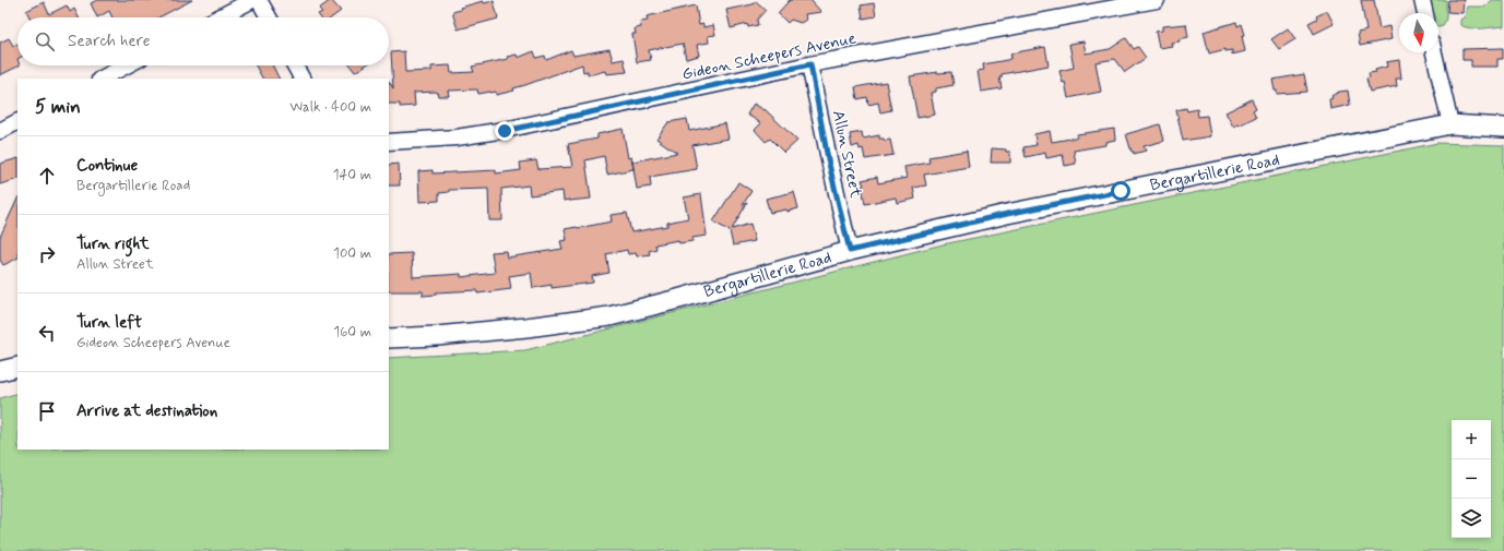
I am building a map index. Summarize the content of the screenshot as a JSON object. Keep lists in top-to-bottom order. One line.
{"streets":{"street":["Gideon Scheepers Avenue","Allun Street","Bergartillerie Road"]},"crossings":[["Gideon Scheepers Avenue","Allun Street"],["Allun Street","Bergartillerie Road"]],"north":"bottom","page":{"search":"Search here","heading":["5 min","Walk · 400 m"],"list":[["Continue","Bergartillerie Road","140 m"],["Turn right","Allun Street","100 m"],["Turn left","Gideon Scheepers Avenue","160 m"],"Arrive at destination"],"map_buttons":["+","−"]}}
